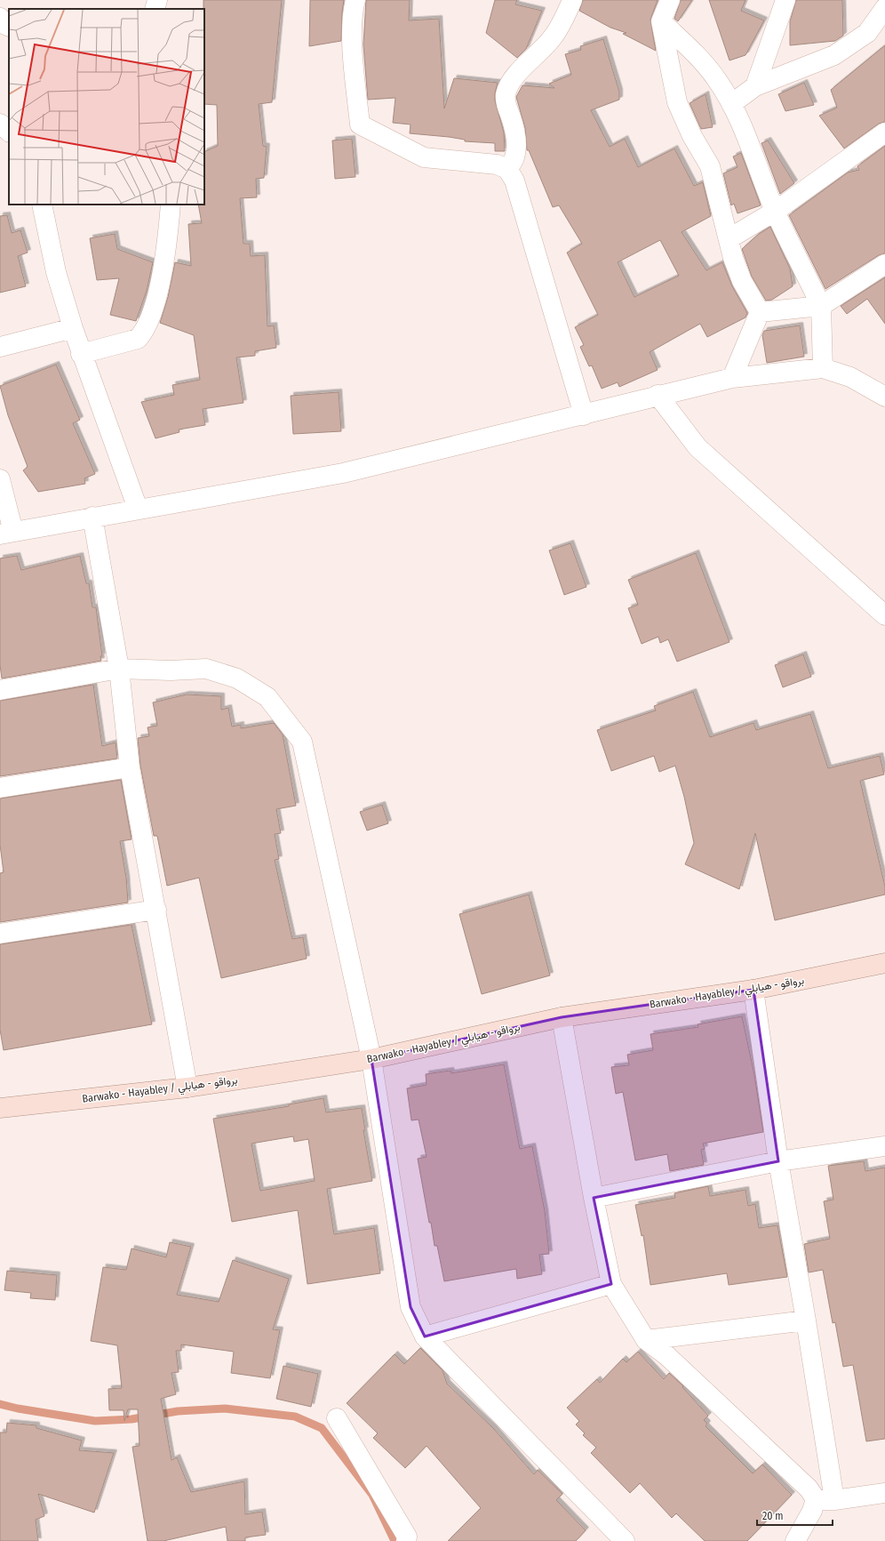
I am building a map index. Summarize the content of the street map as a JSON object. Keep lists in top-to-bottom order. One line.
{"streets":{"main road":["Barwako - Hayabley / برواقو - هيابلي"]},"scale_bar":"20 m"}
